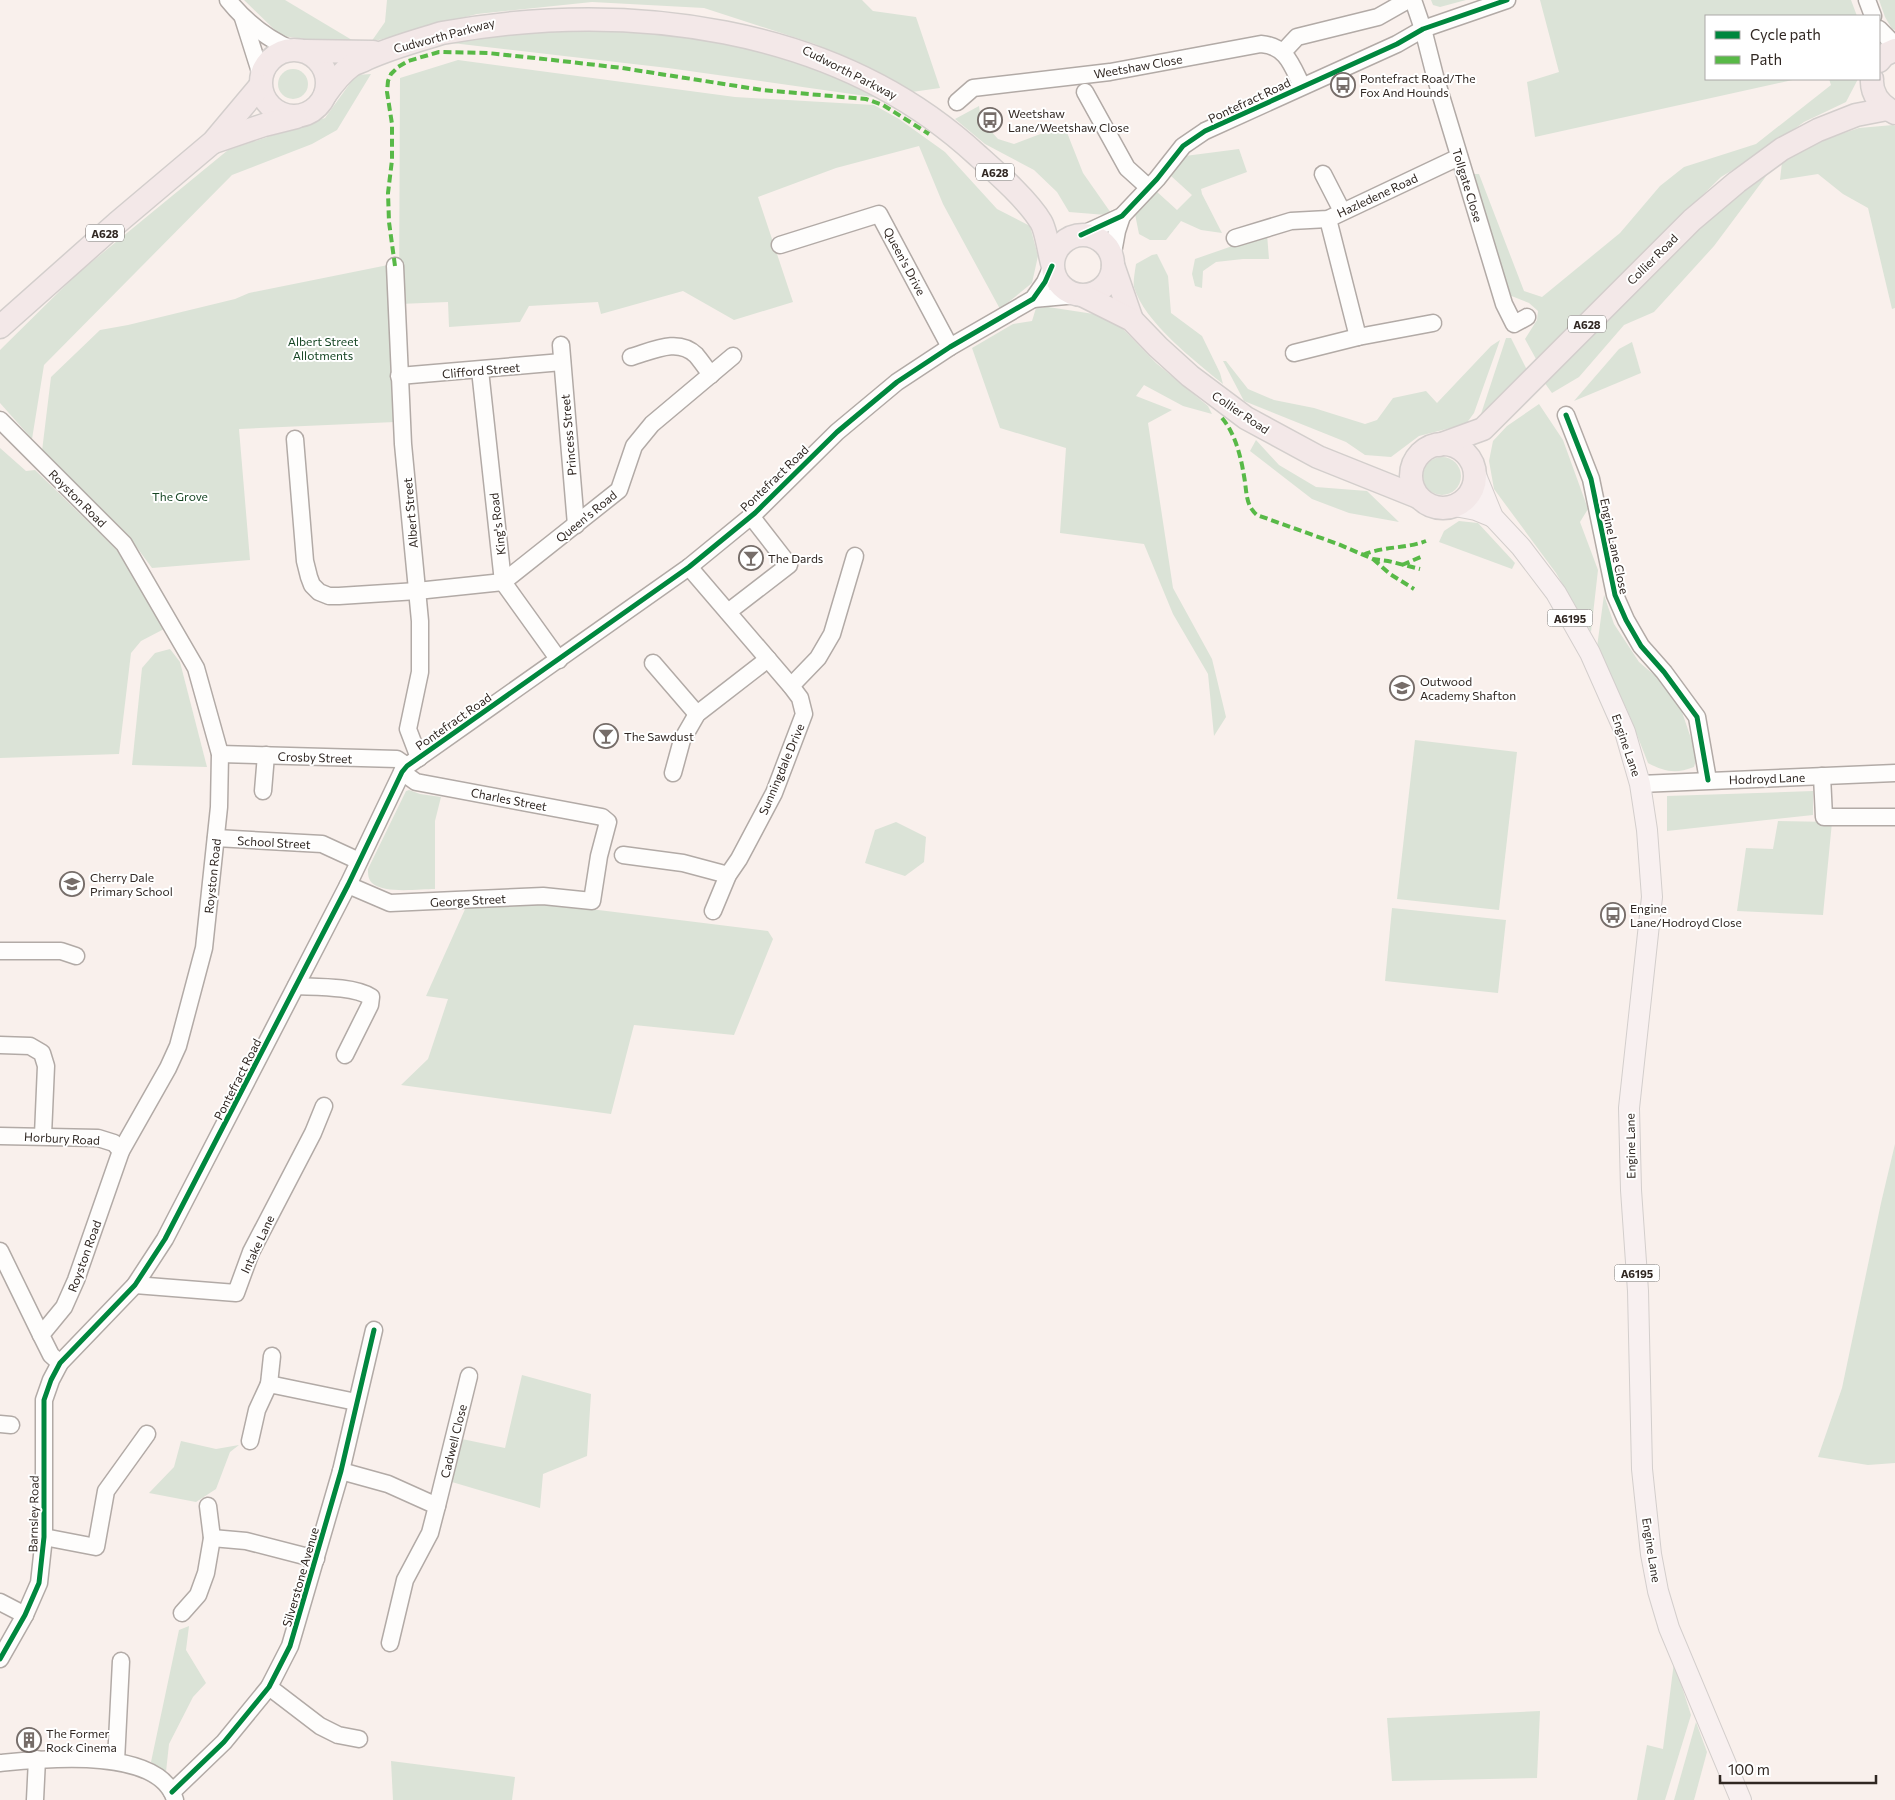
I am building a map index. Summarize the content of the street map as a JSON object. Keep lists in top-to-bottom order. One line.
{"streets":{"highway":["Cudworth Parkway","A628","Collier Road"],"main road":["A6195","Engine Lane"],"street":["Weetshaw Close","Pontefract Road","Tollgate Close","Hazledene Road","Queen's Drive","Clifford Street","Princess Street","Royston Road","Albert Street","Queen's Road","King's Road","Engine Lane Close","Crosby Street","Sunningdale Drive","Hodroyd Lane","Charles Street","School Street","George Street","Horbury Road","Intake Lane","Cadwell Close","Barnsley Road","Silverstone Avenue"]},"crossings":[["Cudworth Parkway","Pontefract Road"],["Cudworth Parkway","A628"],["Cudworth Parkway","Collier Road"],["Pontefract Road","A628"],["Pontefract Road","Tollgate Close"],["Pontefract Road","Collier Road"],["Pontefract Road","Queen's Drive"],["Pontefract Road","Albert Street"],["Pontefract Road","King's Road"],["Pontefract Road","Crosby Street"],["Pontefract Road","Sunningdale Drive"],["Pontefract Road","Charles Street"],["Pontefract Road","School Street"],["Pontefract Road","George Street"],["Pontefract Road","Intake Lane"],["Pontefract Road","Barnsley Road"],["A628","Collier Road"],["A628","Engine Lane"],["Tollgate Close","Hazledene Road"],["Collier Road","Engine Lane"],["Clifford Street","Princess Street"],["Clifford Street","Albert Street"],["Clifford Street","King's Road"],["Princess Street","Queen's Road"],["Royston Road","Crosby Street"],["Royston Road","School Street"],["Royston Road","Horbury Road"],["Albert Street","Crosby Street"],["Albert Street","Charles Street"],["Queen's Road","King's Road"],["Engine Lane Close","Hodroyd Lane"],["Engine Lane","Hodroyd Lane"],["Crosby Street","Charles Street"],["Charles Street","George Street"]],"parks":["Albert Street Allotments","The Grove"],"places":{"bus stop":["Pontefract Road/The Fox And Hounds","Weetshaw Lane/Weetshaw Close","Engine Lane/Hodroyd Close"],"bar":["The Dards","The Sawdust"],"school or university":["Outwood Academy Shafton","Cherry Dale Primary School"],"building":["The Former Rock Cinema"]},"legend":["Cycle path","Path"],"scale_bar":"100 m"}
